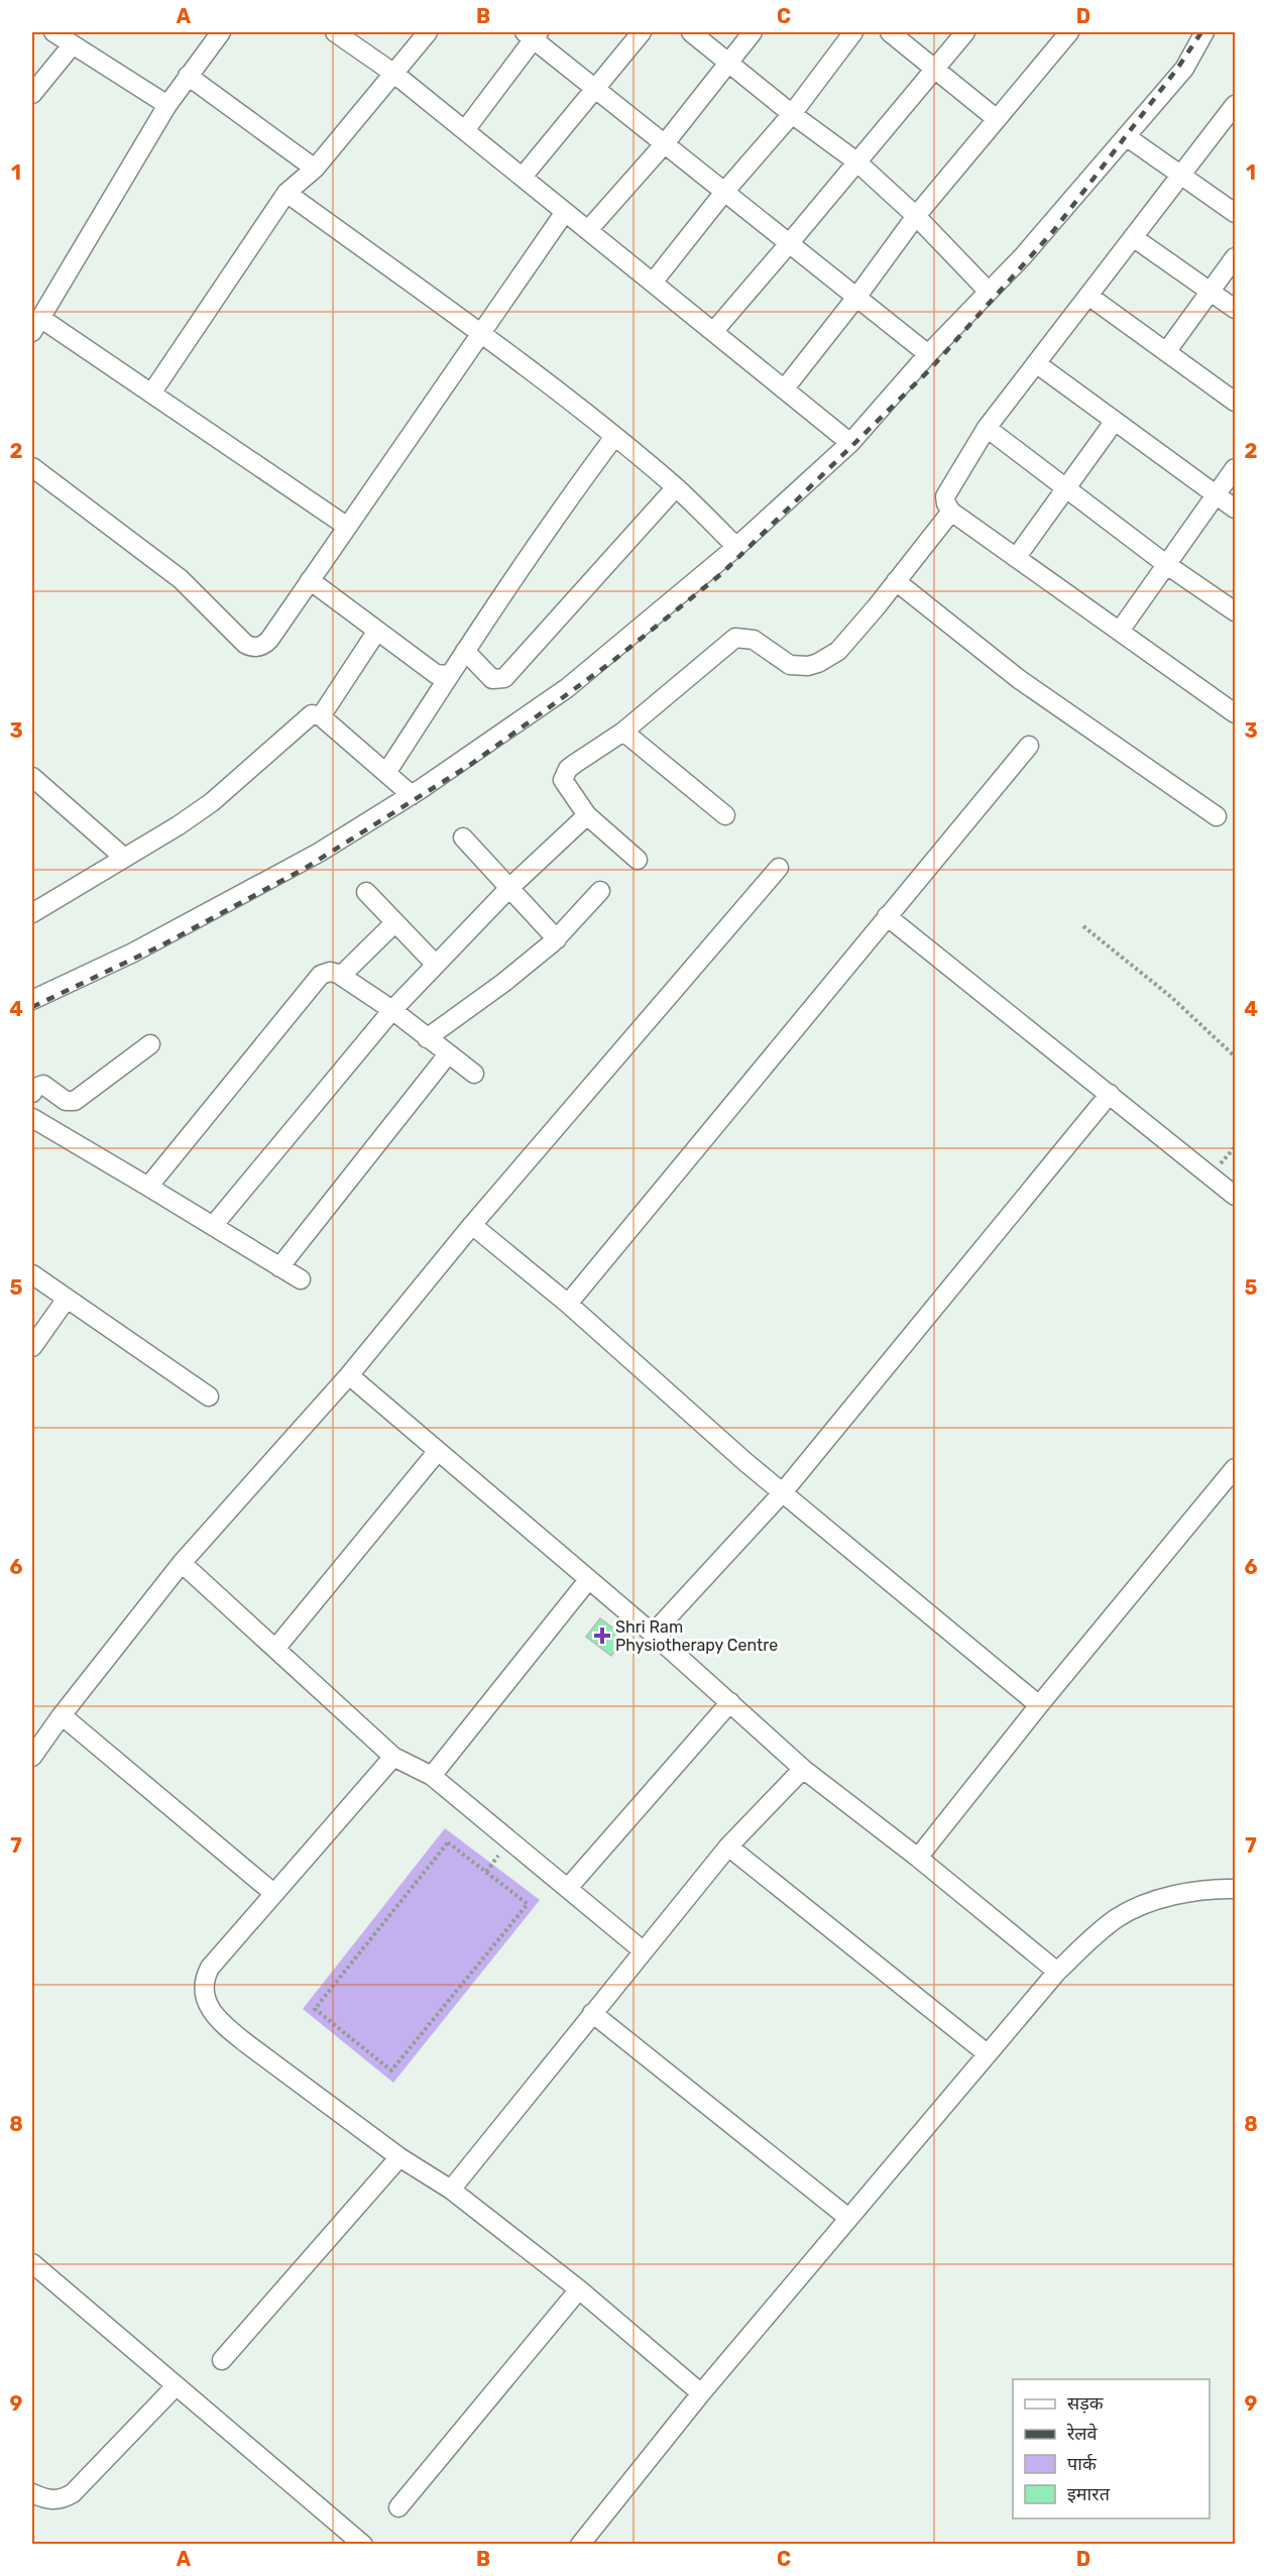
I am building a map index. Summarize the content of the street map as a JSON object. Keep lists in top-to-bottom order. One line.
{"places":{"health":["Shri Ram Physiotherapy Centre"]},"legend":["सड़क","रेलवे","पार्क","इमारत"],"grid":{"columns":["A","B","C","D"],"rows":["1","2","3","4","5","6","7","8","9"]}}
